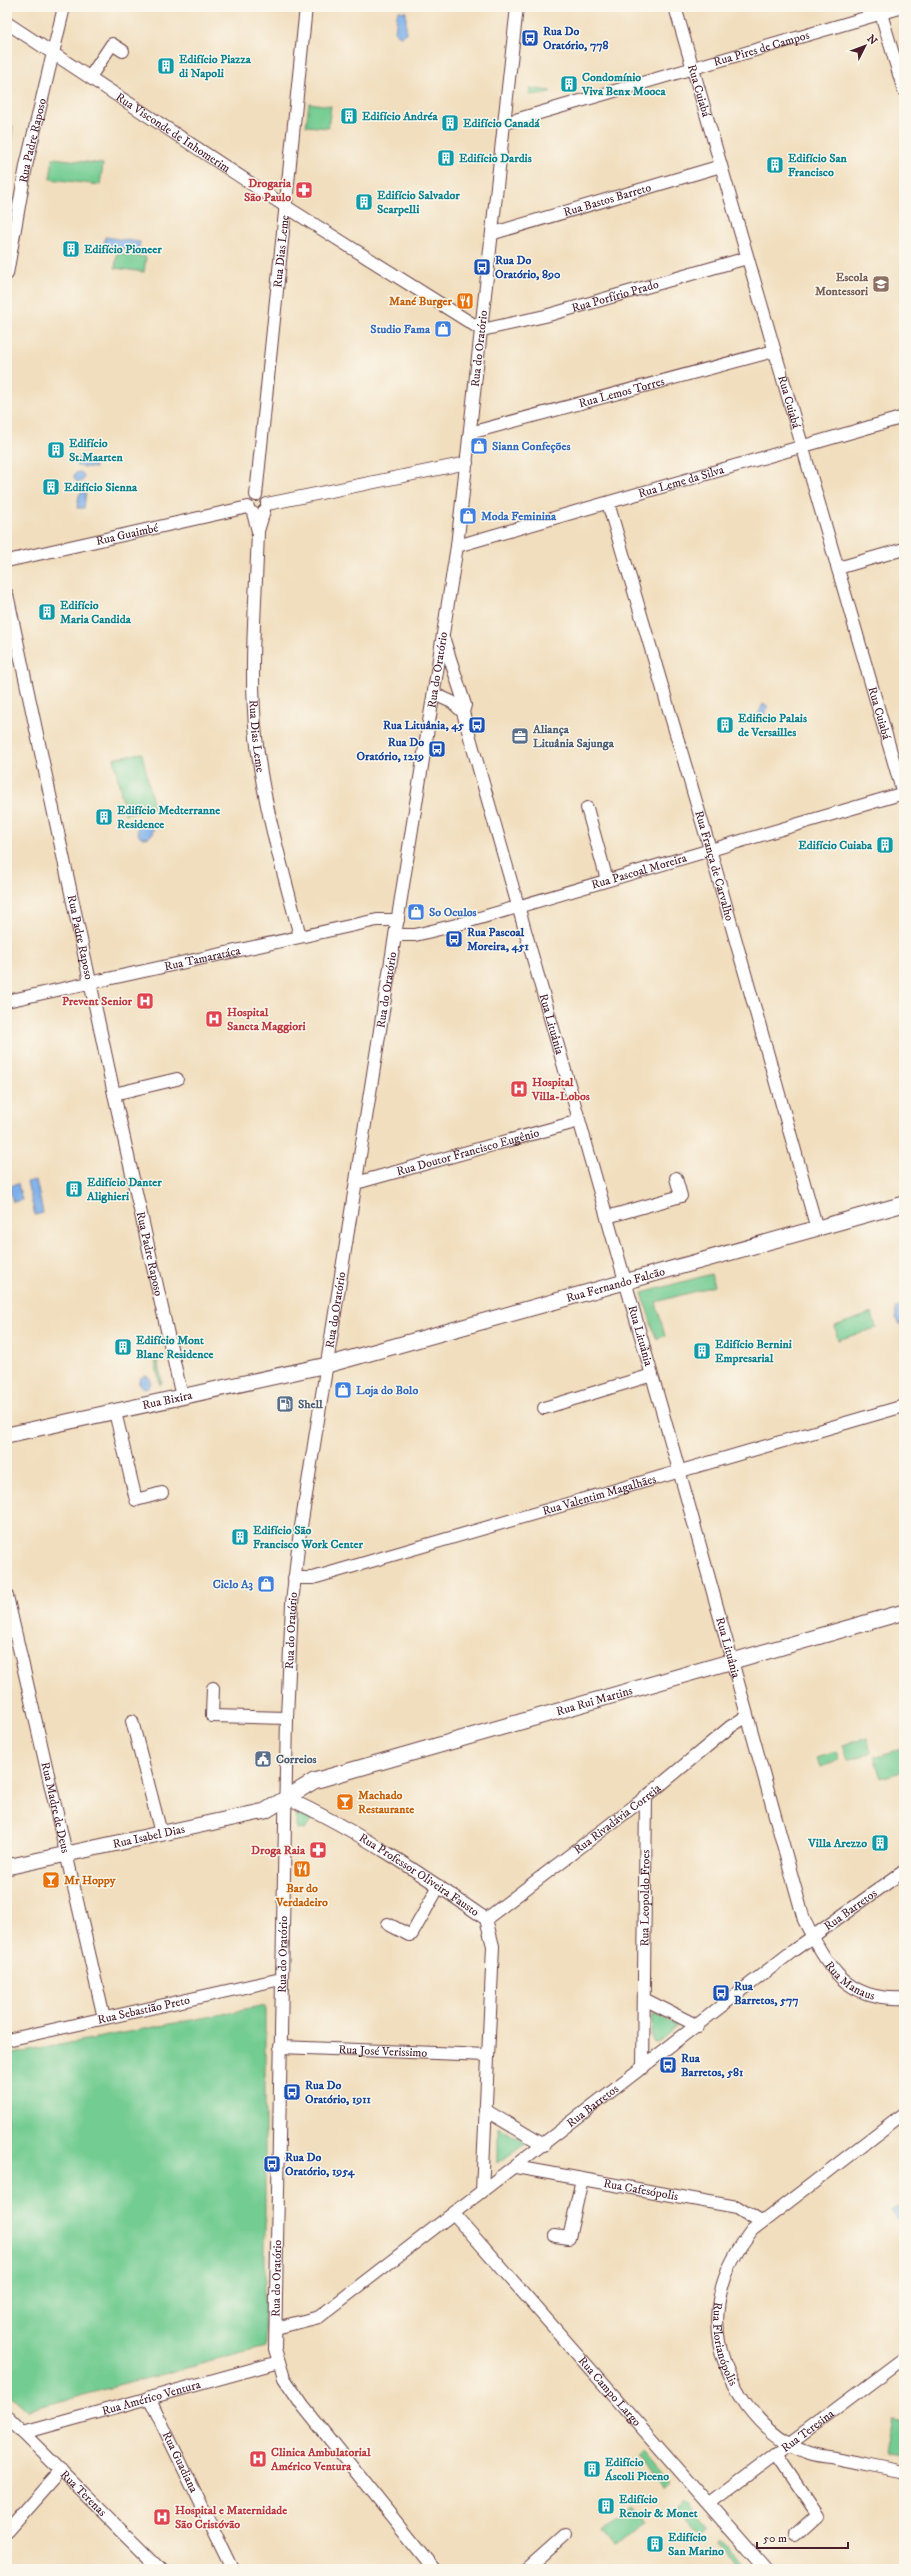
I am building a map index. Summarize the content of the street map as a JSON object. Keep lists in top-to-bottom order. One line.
{"streets":{"main road":["Rua Fernando Falcão","Rua Bixira","Rua Rui Martins","Rua Isabel Dias"],"street":["Rua Pires de Campos","Rua Cuiabá","Rua Visconde de Inhomerim","Rua Padre Raposo","Rua Bastos Barreto","Rua Dias Leme","Rua Porfírio Prado","Rua do Oratório","Rua Lemos Torres","Rua Leme da Silva","Rua Guaimbé","Rua França de Carvalho","Rua Pascoal Moreira","Rua Tamaratáca","Rua Lituânia","Rua Doutor Francisco Eugênio","Rua Valentim Magalhães","Rua Madre de Deus","Rua Rivadávia Correia","Rua Professor Oliveira Fausto","Rua Leopoldo Froes","Rua Barretos","Rua Manaus","Rua Sebastião Preto","Rua José Verissimo","Rua Cafesópolis","Rua Florianópolis","Rua Campo Largo","Rua Américo Ventura","Rua Teresina","Rua Guadiana","Rua Terenas"]},"crossings":[["Rua Pires de Campos","Rua Cuiabá"],["Rua Pires de Campos","Rua do Oratório"],["Rua Cuiabá","Rua Bastos Barreto"],["Rua Cuiabá","Rua Porfírio Prado"],["Rua Cuiabá","Rua Lemos Torres"],["Rua Cuiabá","Rua Leme da Silva"],["Rua Cuiabá","Rua Pascoal Moreira"],["Rua Visconde de Inhomerim","Rua Padre Raposo"],["Rua Visconde de Inhomerim","Rua Dias Leme"],["Rua Visconde de Inhomerim","Rua Porfírio Prado"],["Rua Visconde de Inhomerim","Rua do Oratório"],["Rua Padre Raposo","Rua Tamaratáca"],["Rua Padre Raposo","Rua Bixira"],["Rua Bastos Barreto","Rua do Oratório"],["Rua Dias Leme","Rua Guaimbé"],["Rua Dias Leme","Rua Tamaratáca"],["Rua Porfírio Prado","Rua do Oratório"],["Rua do Oratório","Rua Lemos Torres"],["Rua do Oratório","Rua Leme da Silva"],["Rua do Oratório","Rua Guaimbé"],["Rua do Oratório","Rua Pascoal Moreira"],["Rua do Oratório","Rua Tamaratáca"],["Rua do Oratório","Rua Lituânia"],["Rua do Oratório","Rua Doutor Francisco Eugênio"],["Rua do Oratório","Rua Fernando Falcão"],["Rua do Oratório","Rua Bixira"],["Rua do Oratório","Rua Valentim Magalhães"],["Rua do Oratório","Rua Rui Martins"],["Rua do Oratório","Rua Isabel Dias"],["Rua do Oratório","Rua Professor Oliveira Fausto"],["Rua do Oratório","Rua Barretos"],["Rua do Oratório","Rua Sebastião Preto"],["Rua do Oratório","Rua José Verissimo"],["Rua do Oratório","Rua Américo Ventura"],["Rua Leme da Silva","Rua França de Carvalho"],["Rua França de Carvalho","Rua Pascoal Moreira"],["Rua França de Carvalho","Rua Fernando Falcão"],["Rua Pascoal Moreira","Rua Lituânia"],["Rua Lituânia","Rua Doutor Francisco Eugênio"],["Rua Lituânia","Rua Fernando Falcão"],["Rua Lituânia","Rua Valentim Magalhães"],["Rua Lituânia","Rua Rui Martins"],["Rua Lituânia","Rua Rivadávia Correia"],["Rua Lituânia","Rua Barretos"],["Rua Lituânia","Rua Manaus"],["Rua Fernando Falcão","Rua Bixira"],["Rua Rui Martins","Rua Isabel Dias"],["Rua Rui Martins","Rua Professor Oliveira Fausto"],["Rua Madre de Deus","Rua Isabel Dias"],["Rua Madre de Deus","Rua Sebastião Preto"],["Rua Rivadávia Correia","Rua Professor Oliveira Fausto"],["Rua Rivadávia Correia","Rua Leopoldo Froes"],["Rua Isabel Dias","Rua Professor Oliveira Fausto"],["Rua Professor Oliveira Fausto","Rua Barretos"],["Rua Professor Oliveira Fausto","Rua José Verissimo"],["Rua Leopoldo Froes","Rua Barretos"],["Rua Barretos","Rua Manaus"],["Rua Barretos","Rua Cafesópolis"],["Rua Barretos","Rua Campo Largo"],["Rua Cafesópolis","Rua Florianópolis"],["Rua Florianópolis","Rua Teresina"],["Rua Campo Largo","Rua Teresina"],["Rua Américo Ventura","Rua Guadiana"],["Rua Américo Ventura","Rua Terenas"]],"places":{"bus stop":["Rua Do Oratório, 778","Rua Do Oratório, 890","Rua Lituânia, 45","Rua Do Oratório, 1219","Rua Pascoal Moreira, 451","Rua Barretos, 577","Rua Barretos, 581","Rua Do Oratório, 1911","Rua Do Oratório, 1954"],"building":["Edifício Piazza di Napoli","Condomínio Viva Benx Mooca","Edifício Andréa","Edifício Canadá","Edifício Dardis","Edifício San Francisco","Edifício Salvador Scarpelli","Edifício Pioneer","Edifício St.Maarten","Edifício Sienna","Edifício Maria Candida","Edificio Palais de Versailles","Edifício Medterranne Residence","Edifício Cuiaba","Edifício Danter Alighieri","Edifício Mont Blanc Residence","Edifício Bernini Empresarial","Edifício São Francisco Work Center","Villa Arezzo","Edifício Áscoli Piceno","Edifício Renoir & Monet","Edifício San Marino"],"pharmacy":["Drogaria São Paulo","Droga Raia"],"school or university":["Escola Montessori"],"restaurant":["Mané Burger","Bar do Verdadeiro"],"shop":["Studio Fama","Siann Confeções","Moda Feminina","So Oculos","Loja do Bolo","Ciclo A3"],"office":["Aliança Lituânia Sajunga"],"hospital":["Prevent Senior","Hospital Sancta Maggiori","Hospital Villa-Lobos","Clinica Ambulatorial Américo Ventura","Hospital e Maternidade São Cristóvão"],"fuel station":["Shell"],"public building":["Correios"],"bar":["Machado Restaurante","Mr Hoppy"]},"scale_bar":"50 m","north":"top right"}
